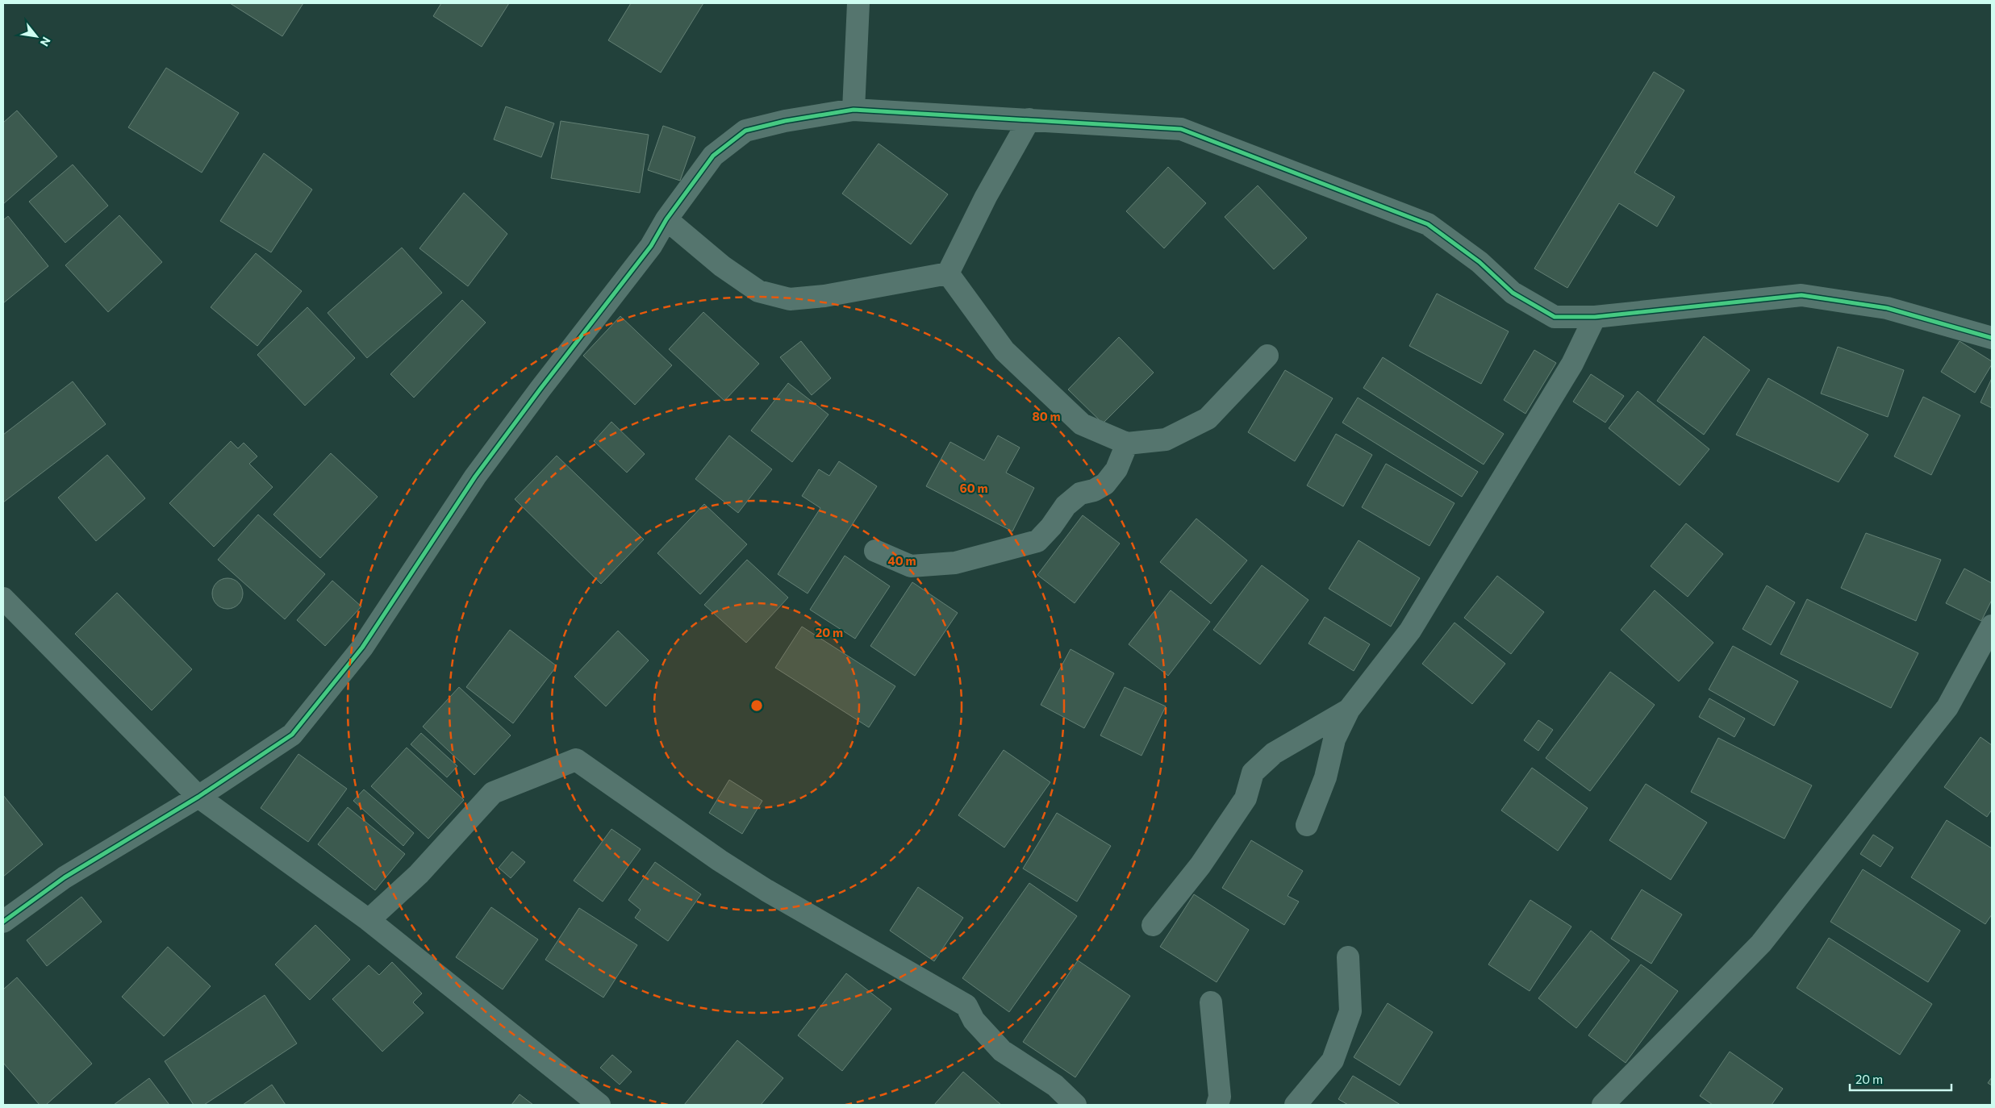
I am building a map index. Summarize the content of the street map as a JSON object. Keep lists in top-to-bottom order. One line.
{"scale_bar":"20 m","north":"bottom right","rings":["80 m","60 m","40 m","20 m"]}
